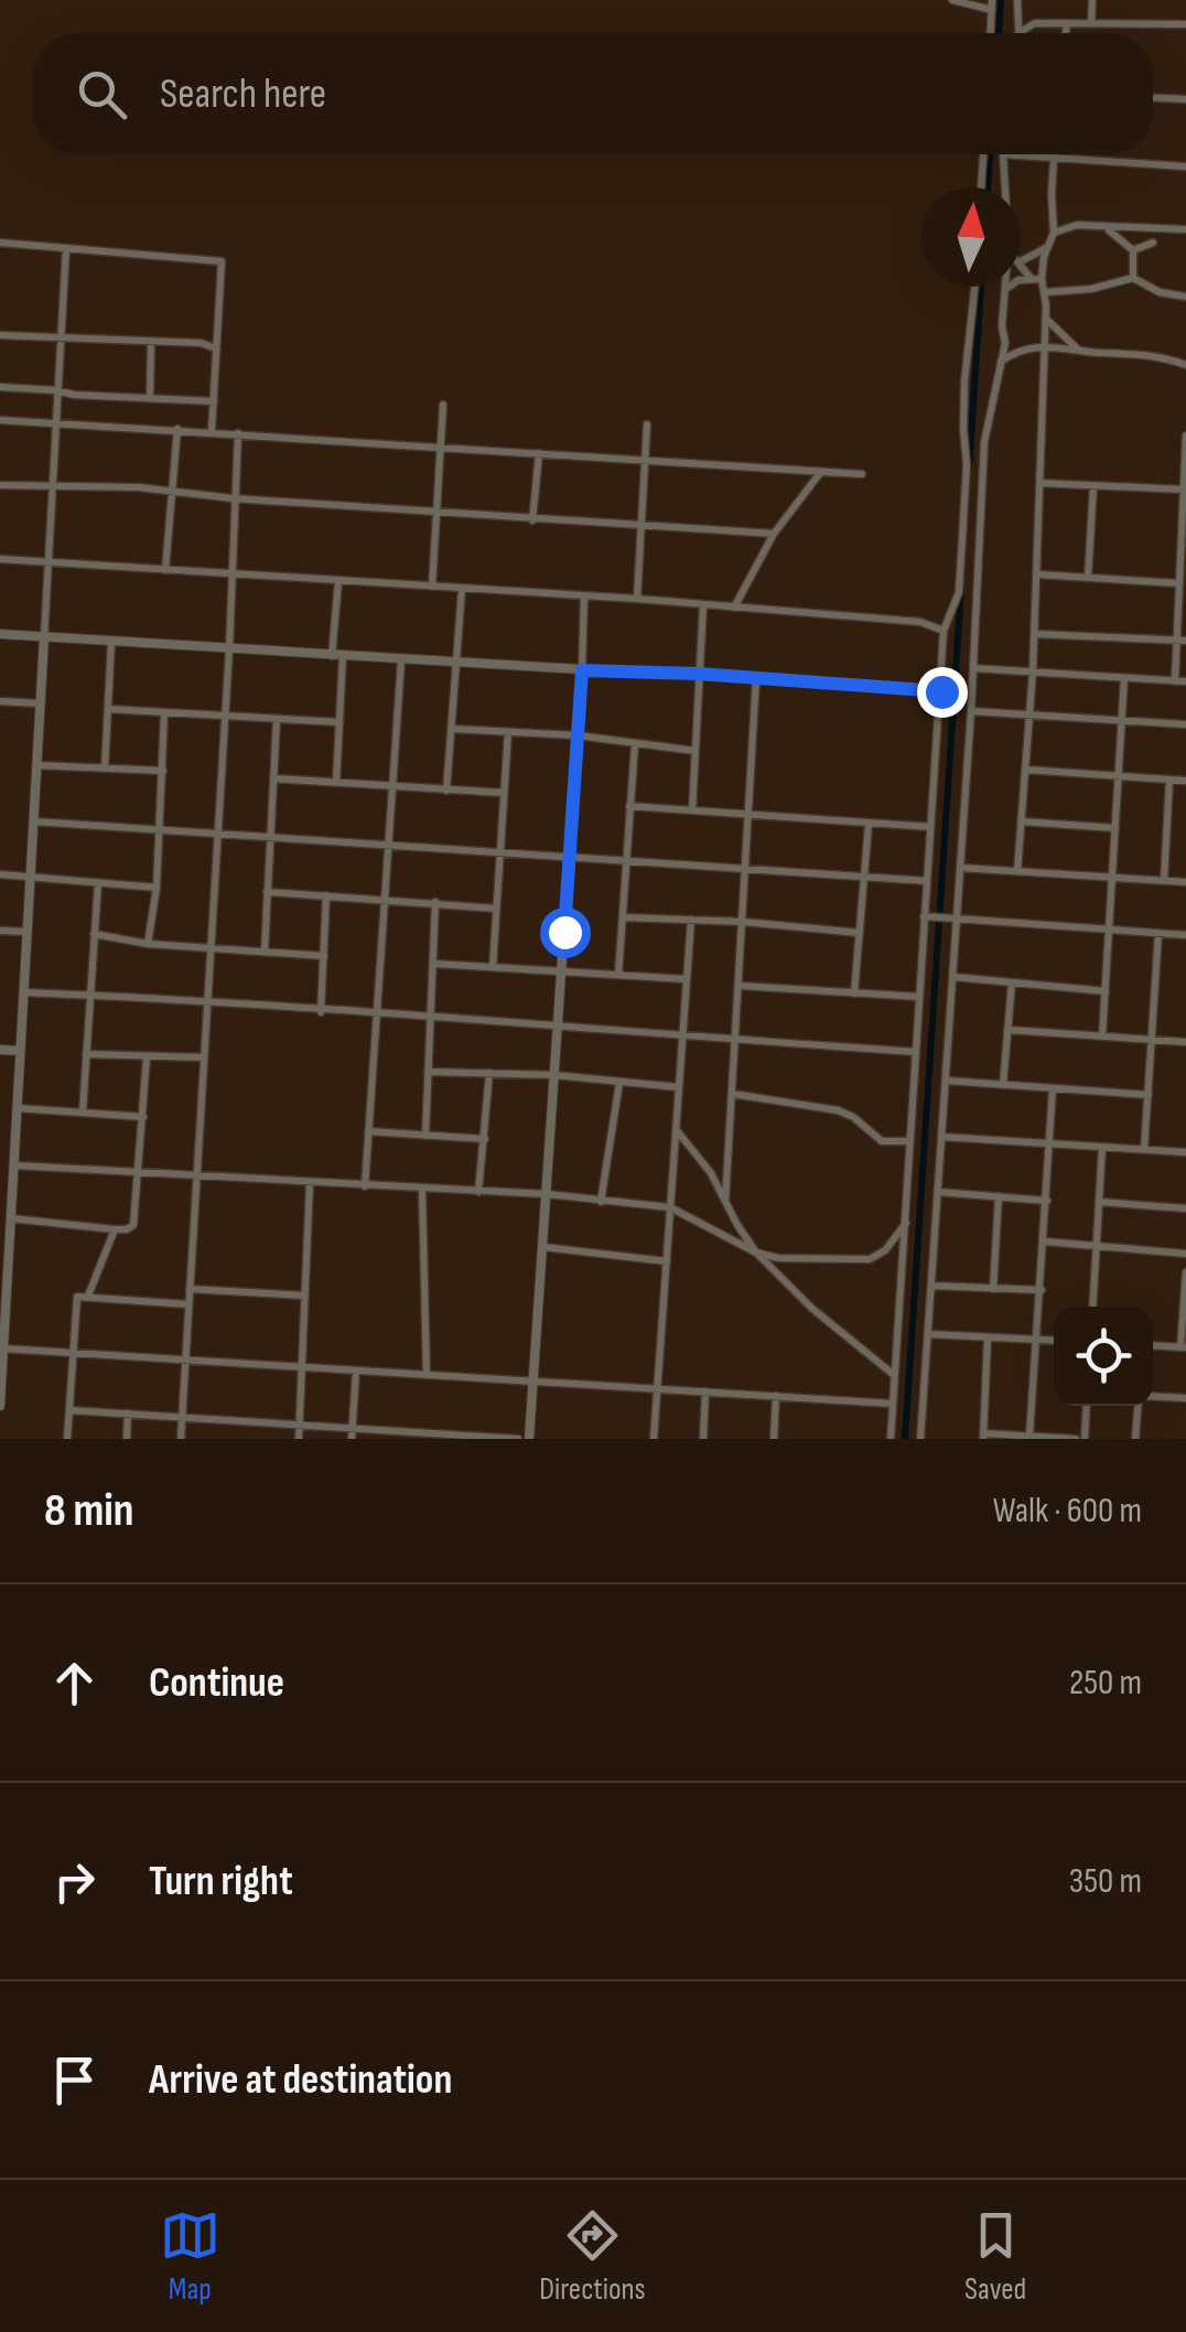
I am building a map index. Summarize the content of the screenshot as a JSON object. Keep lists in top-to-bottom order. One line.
{"north":"top","page":{"search":"Search here","heading":["8 min","Walk · 600 m"],"list":[["Continue","250 m"],["Turn right","350 m"],"Arrive at destination"],"nav":["Map","Directions","Saved"]}}
